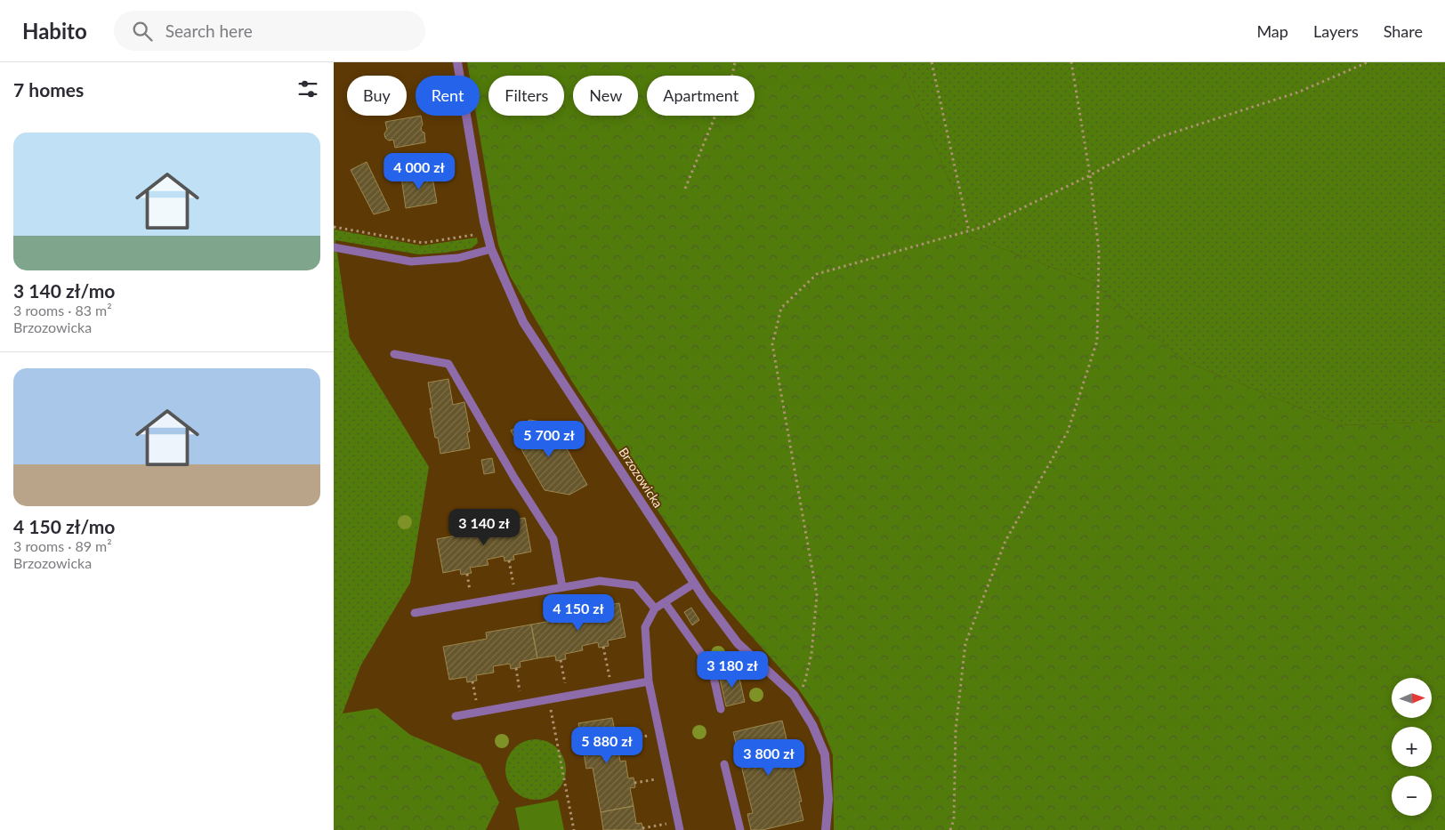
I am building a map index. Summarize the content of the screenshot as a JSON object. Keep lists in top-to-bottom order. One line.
{"streets":{"street":["Brzozowicka"]},"north":"right","page":{"header":"Habito","search":"Search here","nav":["Map","Layers","Share"],"heading":"7 homes","chip":["Buy","Rent","Filters","New","Apartment"],"list":[{"name":"3 140 zł/mo","note":"3 rooms · 83 m² · Brzozowicka"},{"name":"4 150 zł/mo","note":"3 rooms · 89 m² · Brzozowicka"}],"price":["4 000 zł","5 700 zł","3 140 zł","4 150 zł","3 180 zł","5 880 zł","3 800 zł"],"map_buttons":["+","−"]}}
